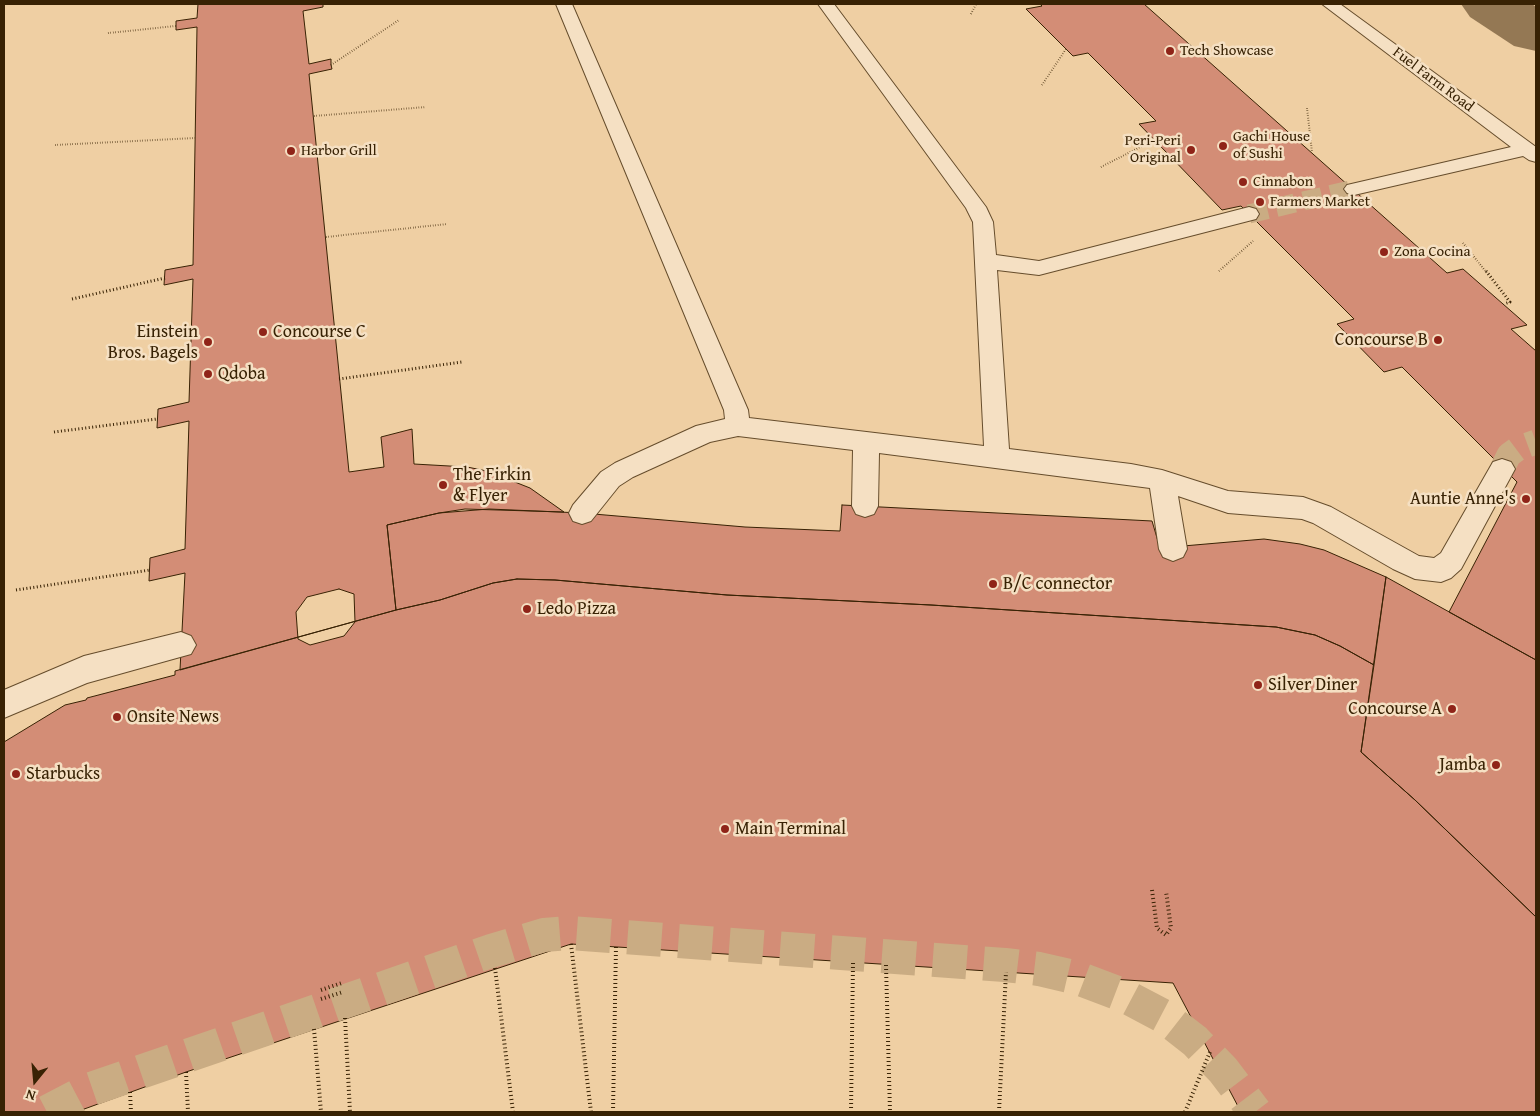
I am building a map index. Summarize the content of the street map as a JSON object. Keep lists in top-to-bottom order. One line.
{"streets":{"lane":["Fuel Farm Road"]},"places":["Tech Showcase","Gachi House of Sushi","Peri-Peri Original","Harbor Grill","Cinnabon","Farmers Market","Zona Cocina","Concourse C","Concourse B","Einstein Bros. Bagels","Qdoba","The Firkin & Flyer","Auntie Anne's","B/C connector","Ledo Pizza","Silver Diner","Concourse A","Onsite News","Jamba","Starbucks","Main Terminal"],"north":"bottom"}
